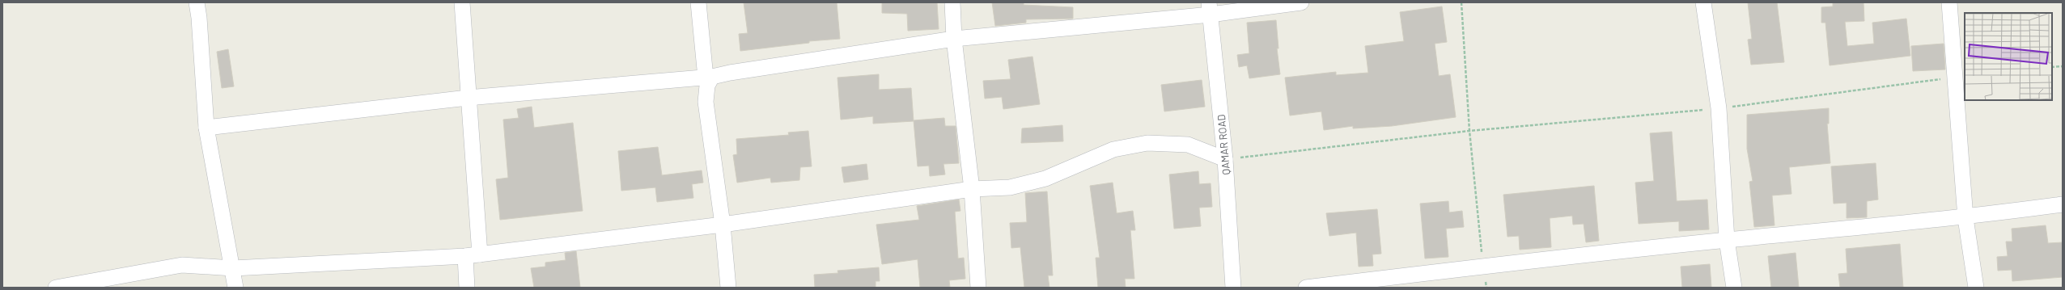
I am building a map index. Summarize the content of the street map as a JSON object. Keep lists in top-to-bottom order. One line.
{"streets":{"street":["QAMAR ROAD"]}}
